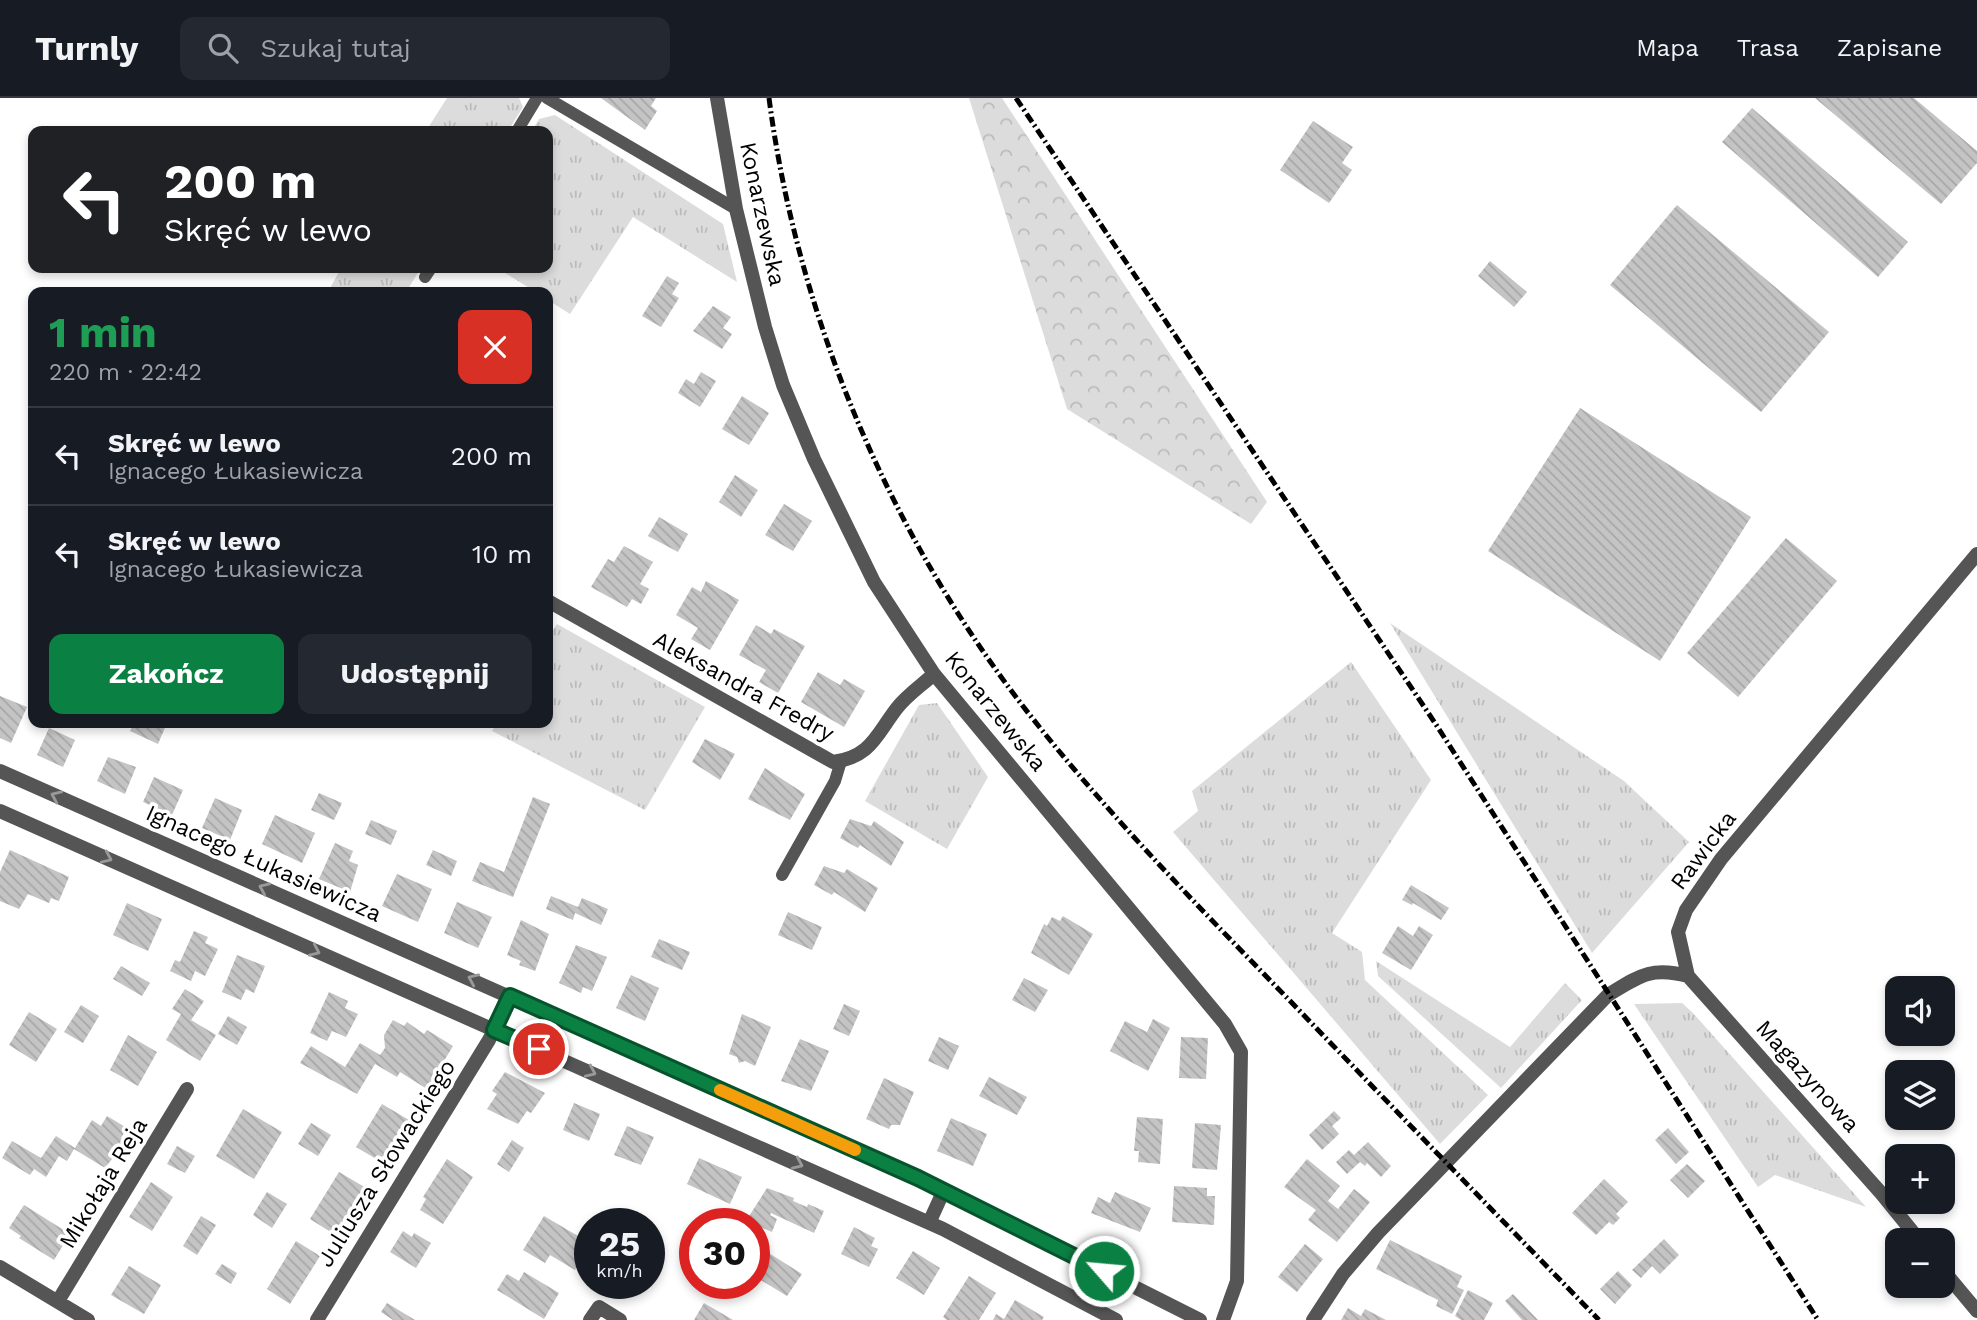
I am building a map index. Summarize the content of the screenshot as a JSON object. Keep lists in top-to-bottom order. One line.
{"streets":{"street":["Konarzewska","Aleksandra Fredry","Rawicka","Ignacego Łukasiewicza","Magazynowa","Juliusza Słowackiego","Mikołaja Reja"]},"crossings":[["Konarzewska","Aleksandra Fredry"],["Rawicka","Magazynowa"]],"page":{"header":"Turnly","search":"Szukaj tutaj","nav":["Mapa","Trasa","Zapisane"],"turn":["200 m","Skręć w lewo"],"heading":["1 min","220 m · 22:42"],"list":[{"name":"Skręć w lewo","note":"Ignacego Łukasiewicza","value":"200 m"},{"name":"Skręć w lewo","note":"Ignacego Łukasiewicza","value":"10 m"}],"buttons":["Zakończ","Udostępnij"],"map_buttons":["+","−"],"speed":"25 km/h","limit":"30"}}
